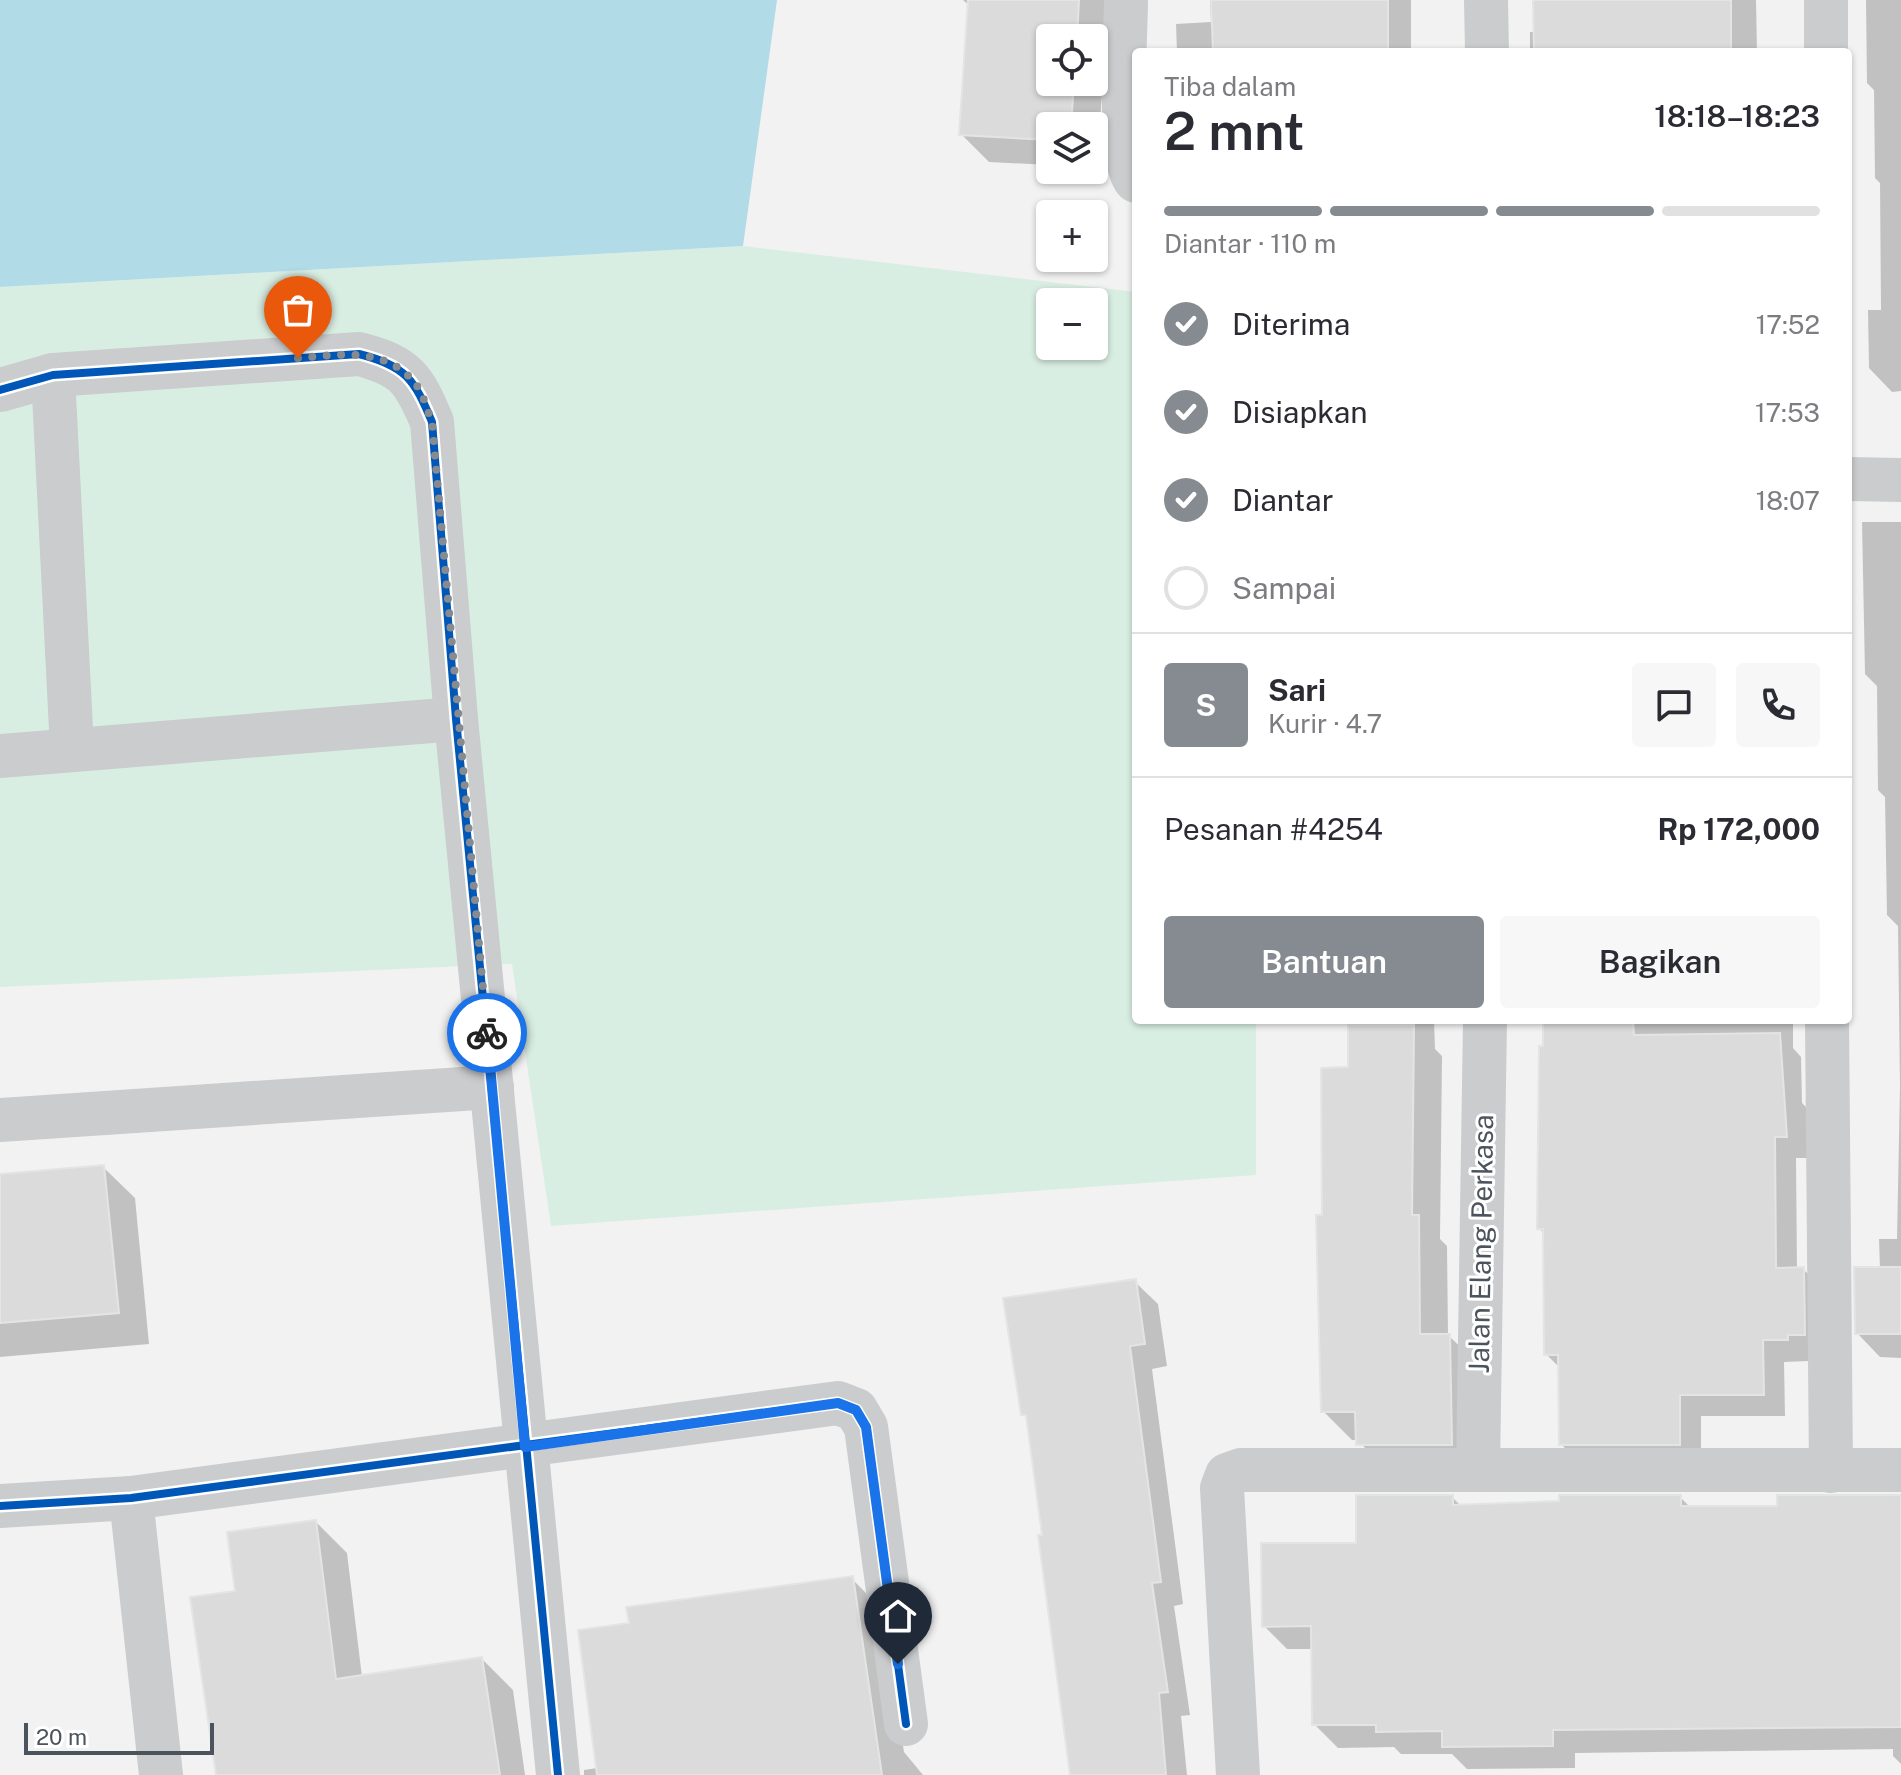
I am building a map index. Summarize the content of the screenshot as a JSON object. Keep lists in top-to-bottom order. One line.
{"streets":{"street":["Jalan Elang Perkasa"]},"scale_bar":"20 m","page":{"map_buttons":["+","−"],"heading":["2 mnt","Tiba dalam","18:18–18:23"],"panel":["Sari","Kurir · 4.7","Pesanan #4254","Rp 172,000"],"bar":"Diantar · 110 m","list":[["Diterima","17:52"],["Disiapkan","17:53"],["Diantar","18:07"],"Sampai"],"round":"S","buttons":["Bantuan","Bagikan"],"scale":"20 m"}}
